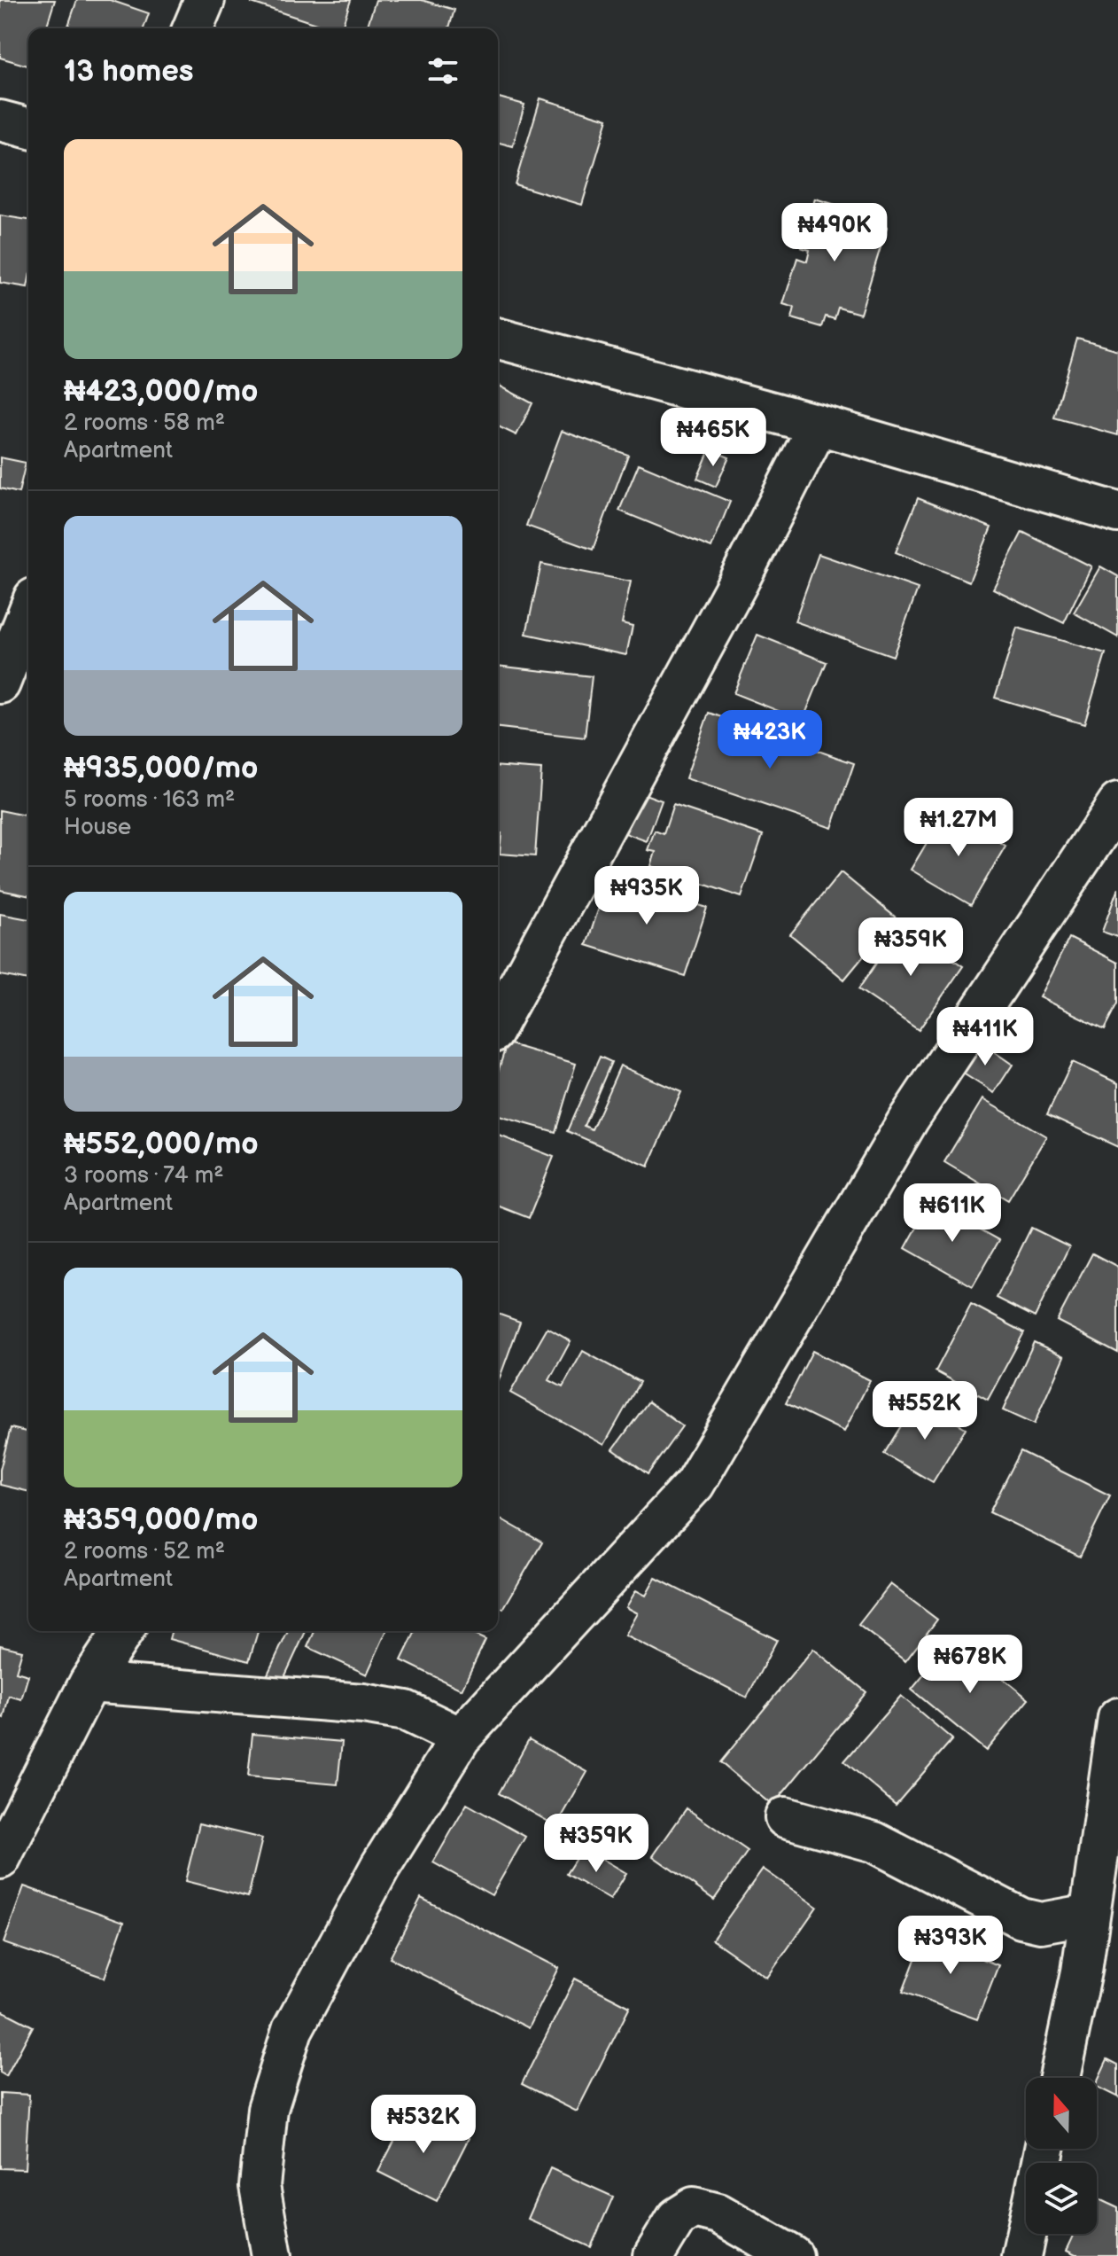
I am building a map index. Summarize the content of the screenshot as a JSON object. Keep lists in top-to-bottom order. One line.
{"north":"top","page":{"heading":"13 homes","list":[{"name":"₦423,000/mo","note":"2 rooms · 58 m² · Apartment"},{"name":"₦935,000/mo","note":"5 rooms · 163 m² · House"},{"name":"₦552,000/mo","note":"3 rooms · 74 m² · Apartment"},{"name":"₦359,000/mo","note":"2 rooms · 52 m² · Apartment"}],"price":["₦490K","₦465K","₦423K","₦1.27M","₦935K","₦359K","₦411K","₦611K","₦552K","₦678K","₦359K","₦393K","₦532K"]}}
